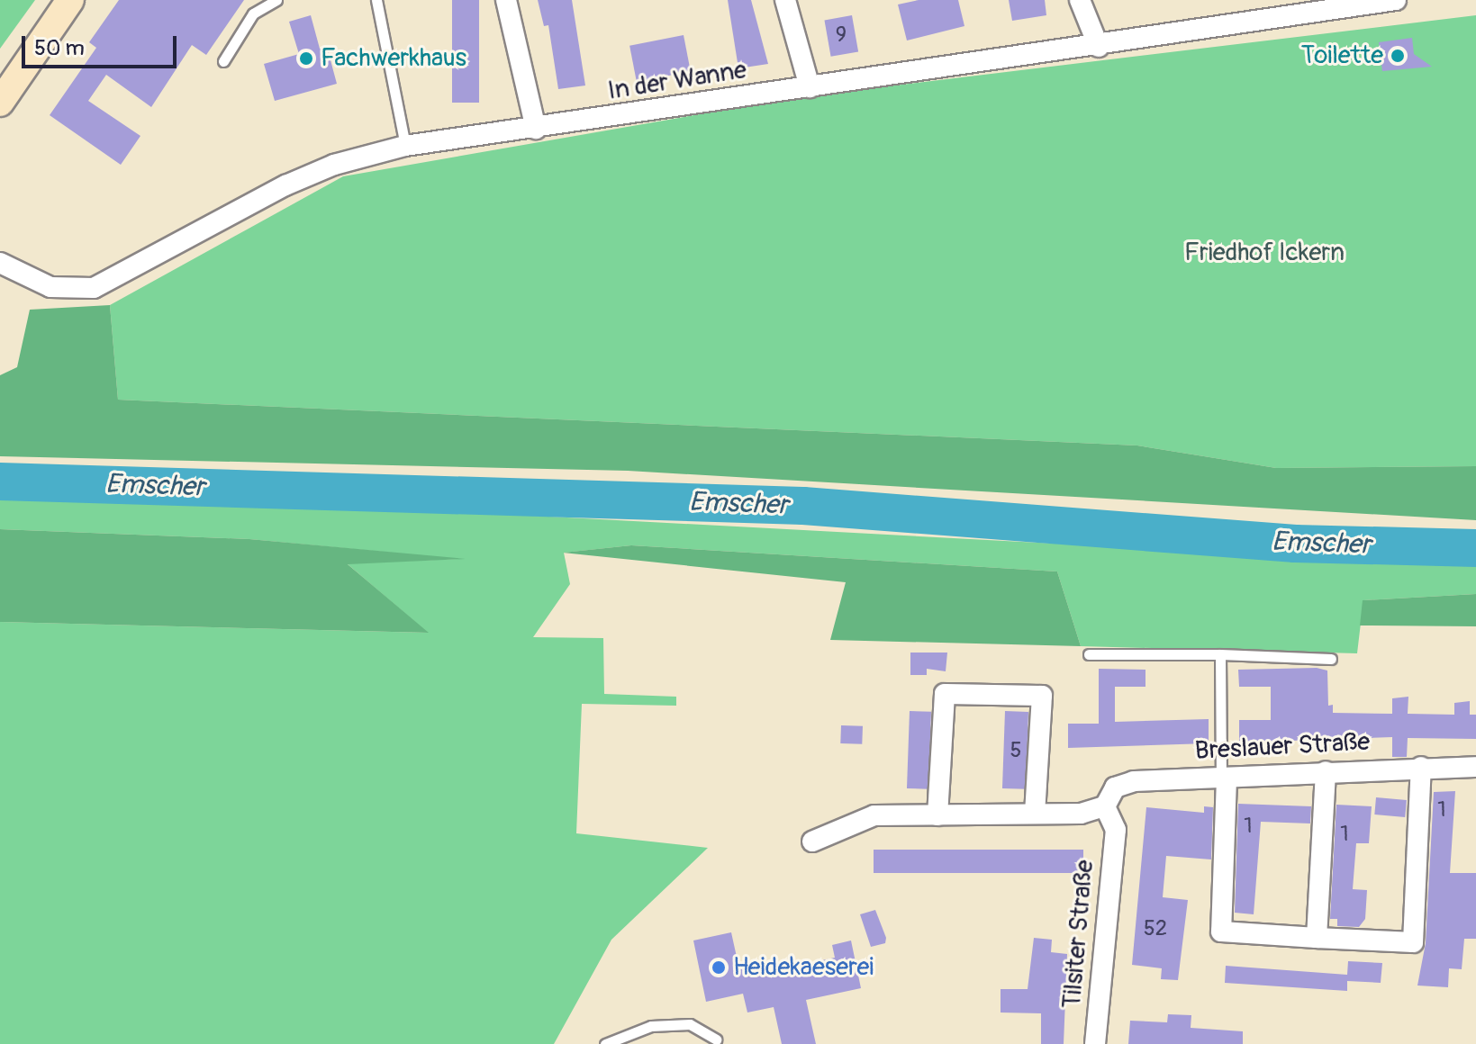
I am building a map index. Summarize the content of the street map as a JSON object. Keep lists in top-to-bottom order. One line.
{"streets":{"street":["In der Wanne","Breslauer Straße","Tilsiter Straße"]},"crossings":[["Breslauer Straße","Tilsiter Straße"]],"water":["Emscher"],"parks":["Friedhof Ickern"],"places":["Toilette","Fachwerkhaus","Heidekaeserei"],"house_numbers":["9","5","1","1","1","52"],"scale_bar":"50 m"}
